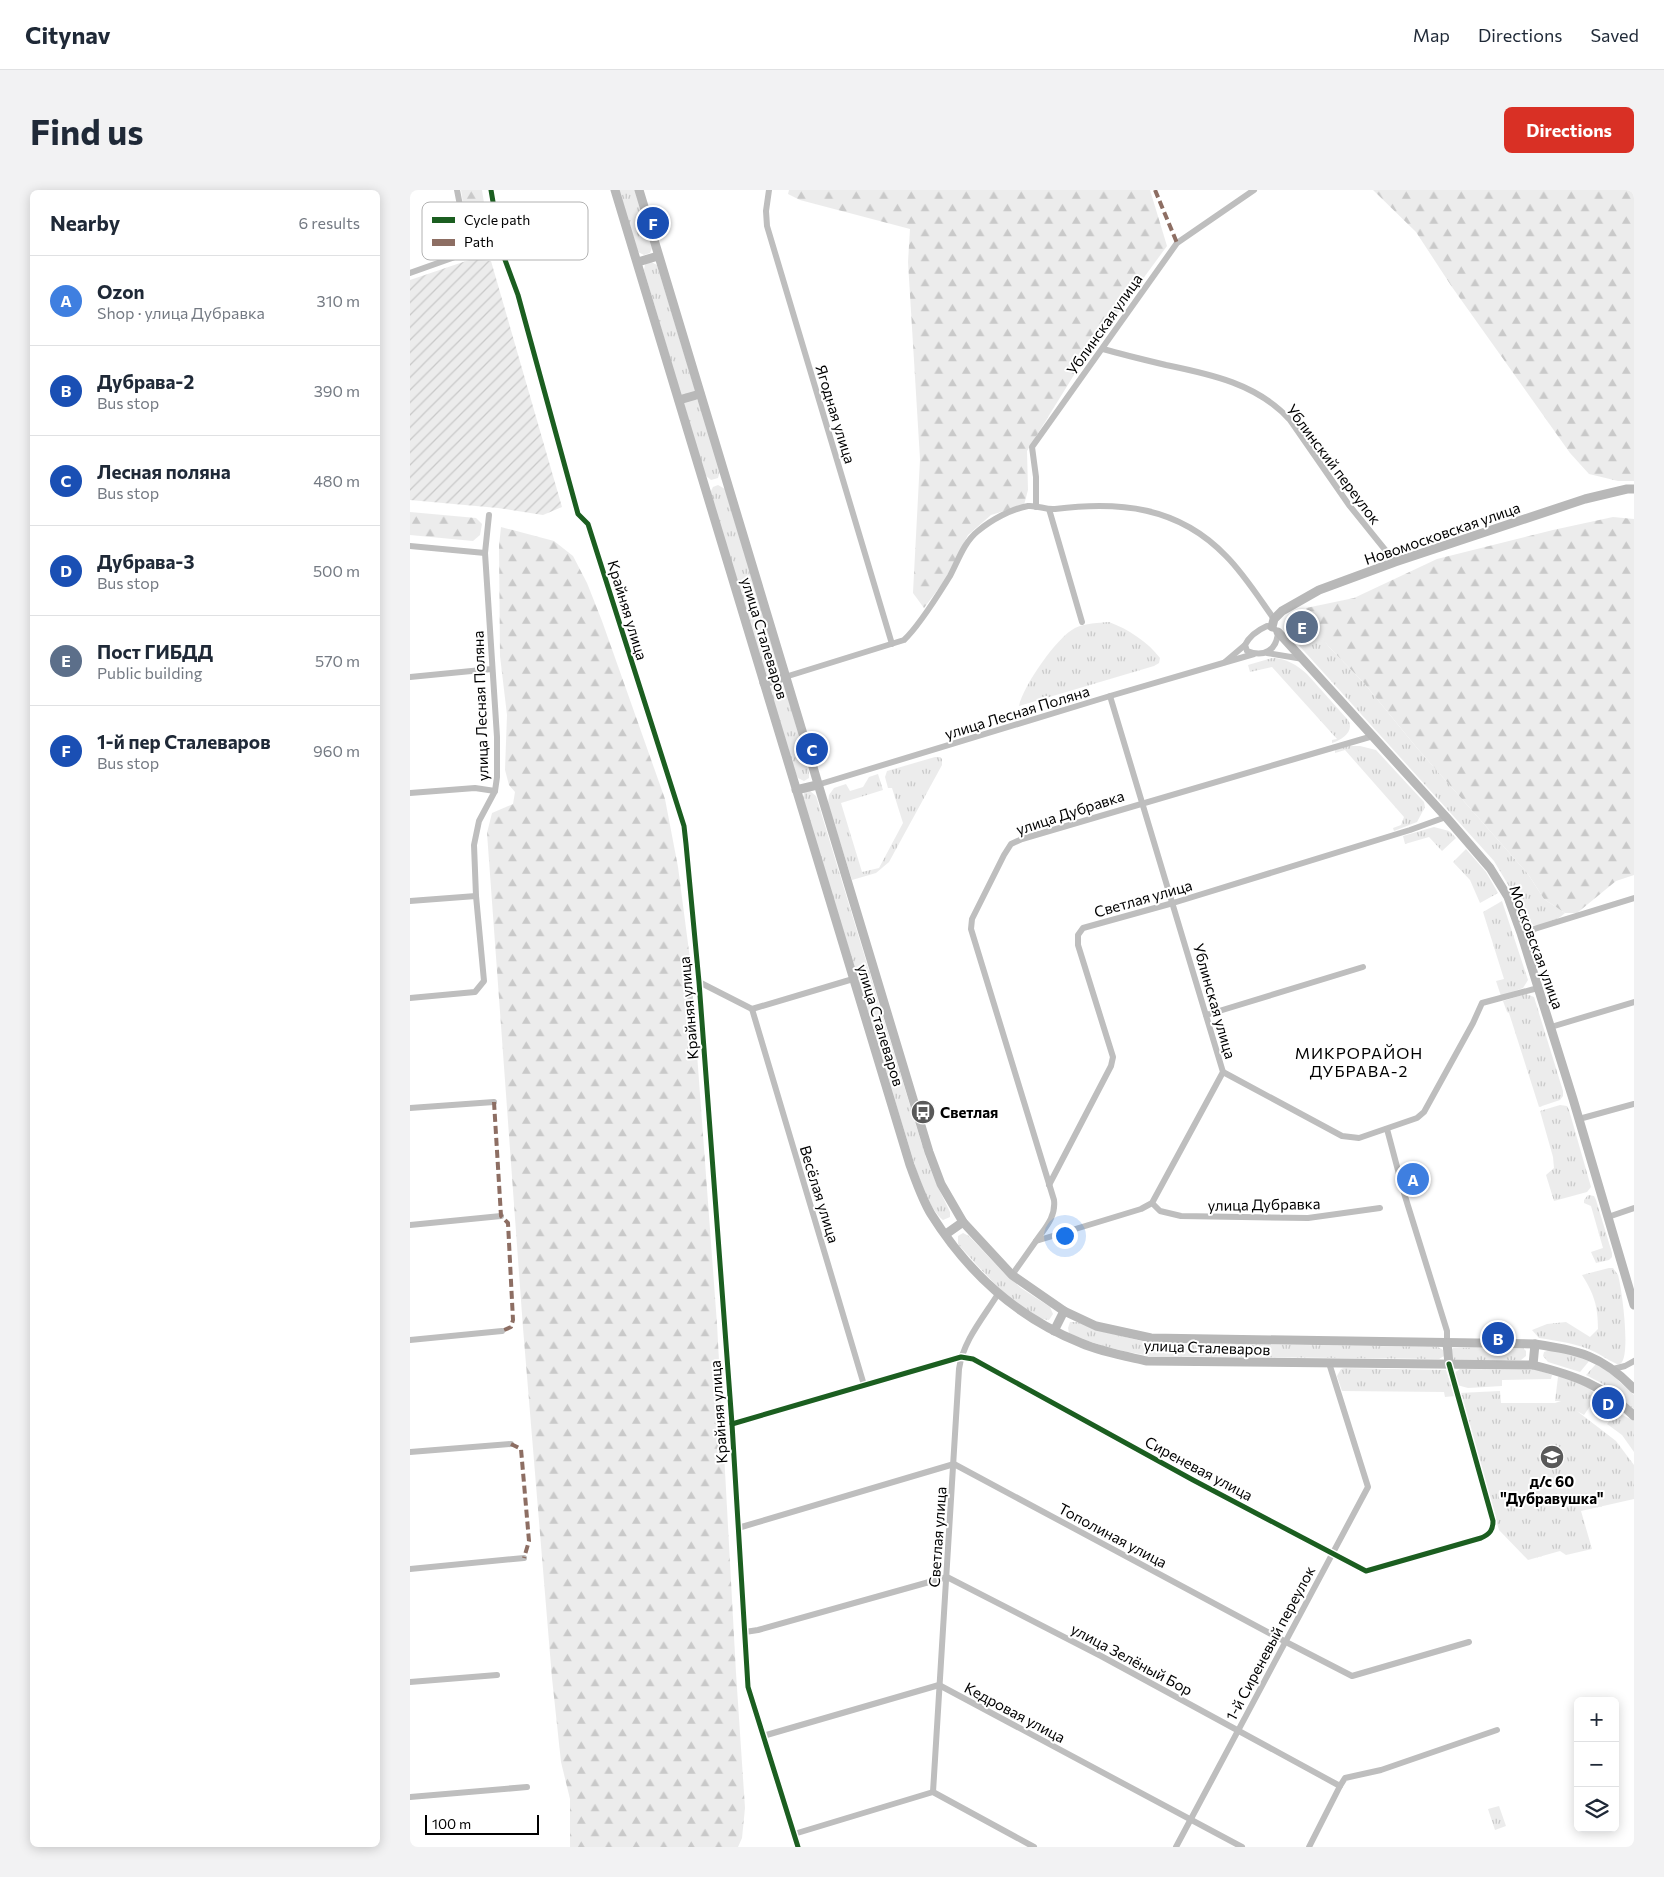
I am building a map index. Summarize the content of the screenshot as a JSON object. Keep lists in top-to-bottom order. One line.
{"streets":{"main road":["Новомосковская улица","улица Сталеваров","Московская улица"],"street":["Ублинская улица","Ягодная улица","Ублинский переулок","Крайняя улица","улица Лесная Поляна","улица Дубравка","Светлая улица","Весёлая улица","Сиреневая улица","Тополиная улица","1-й Сиреневый переулок","улица Зелёный Бор","Кедровая улица"]},"crossings":[["Ублинская улица","Ублинский переулок"],["Ублинская улица","улица Лесная Поляна"],["Ублинская улица","улица Дубравка"],["Ублинская улица","Светлая улица"],["Ублинская улица","Московская улица"],["Ягодная улица","Московская улица"],["Ублинский переулок","Новомосковская улица"],["Новомосковская улица","улица Лесная Поляна"],["Новомосковская улица","Московская улица"],["улица Сталеваров","улица Лесная Поляна"],["улица Сталеваров","Светлая улица"],["улица Сталеваров","Московская улица"],["улица Сталеваров","Сиреневая улица"],["улица Сталеваров","1-й Сиреневый переулок"],["улица Лесная Поляна","Московская улица"],["улица Дубравка","Светлая улица"],["улица Дубравка","Московская улица"],["Светлая улица","Московская улица"],["Светлая улица","Сиреневая улица"],["Светлая улица","Тополиная улица"],["Светлая улица","улица Зелёный Бор"],["Светлая улица","Кедровая улица"],["Сиреневая улица","1-й Сиреневый переулок"],["Тополиная улица","1-й Сиреневый переулок"],["1-й Сиреневый переулок","улица Зелёный Бор"],["1-й Сиреневый переулок","Кедровая улица"]],"districts":["МИКРОРАЙОН ДУБРАВА-2"],"places":{"bus stop":["Светлая"],"school or university":["д/с 60 \"Дубравушка\""]},"legend":["Cycle path","Path"],"scale_bar":"100 m","page":{"header":"Citynav","nav":["Map","Directions","Saved"],"buttons":"Directions","title":"Find us","heading":["Nearby","6 results"],"pins":["F","E","C","A","B","D"],"list":[{"mark":"A","name":"Ozon","note":"Shop · улица Дубравка","value":"310 m"},{"mark":"B","name":"Дубрава-2","note":"Bus stop","value":"390 m"},{"mark":"C","name":"Лесная поляна","note":"Bus stop","value":"480 m"},{"mark":"D","name":"Дубрава-3","note":"Bus stop","value":"500 m"},{"mark":"E","name":"Пост ГИБДД","note":"Public building","value":"570 m"},{"mark":"F","name":"1-й пер Сталеваров","note":"Bus stop","value":"960 m"}],"map_buttons":["+","−"],"scale":"100 m"}}
